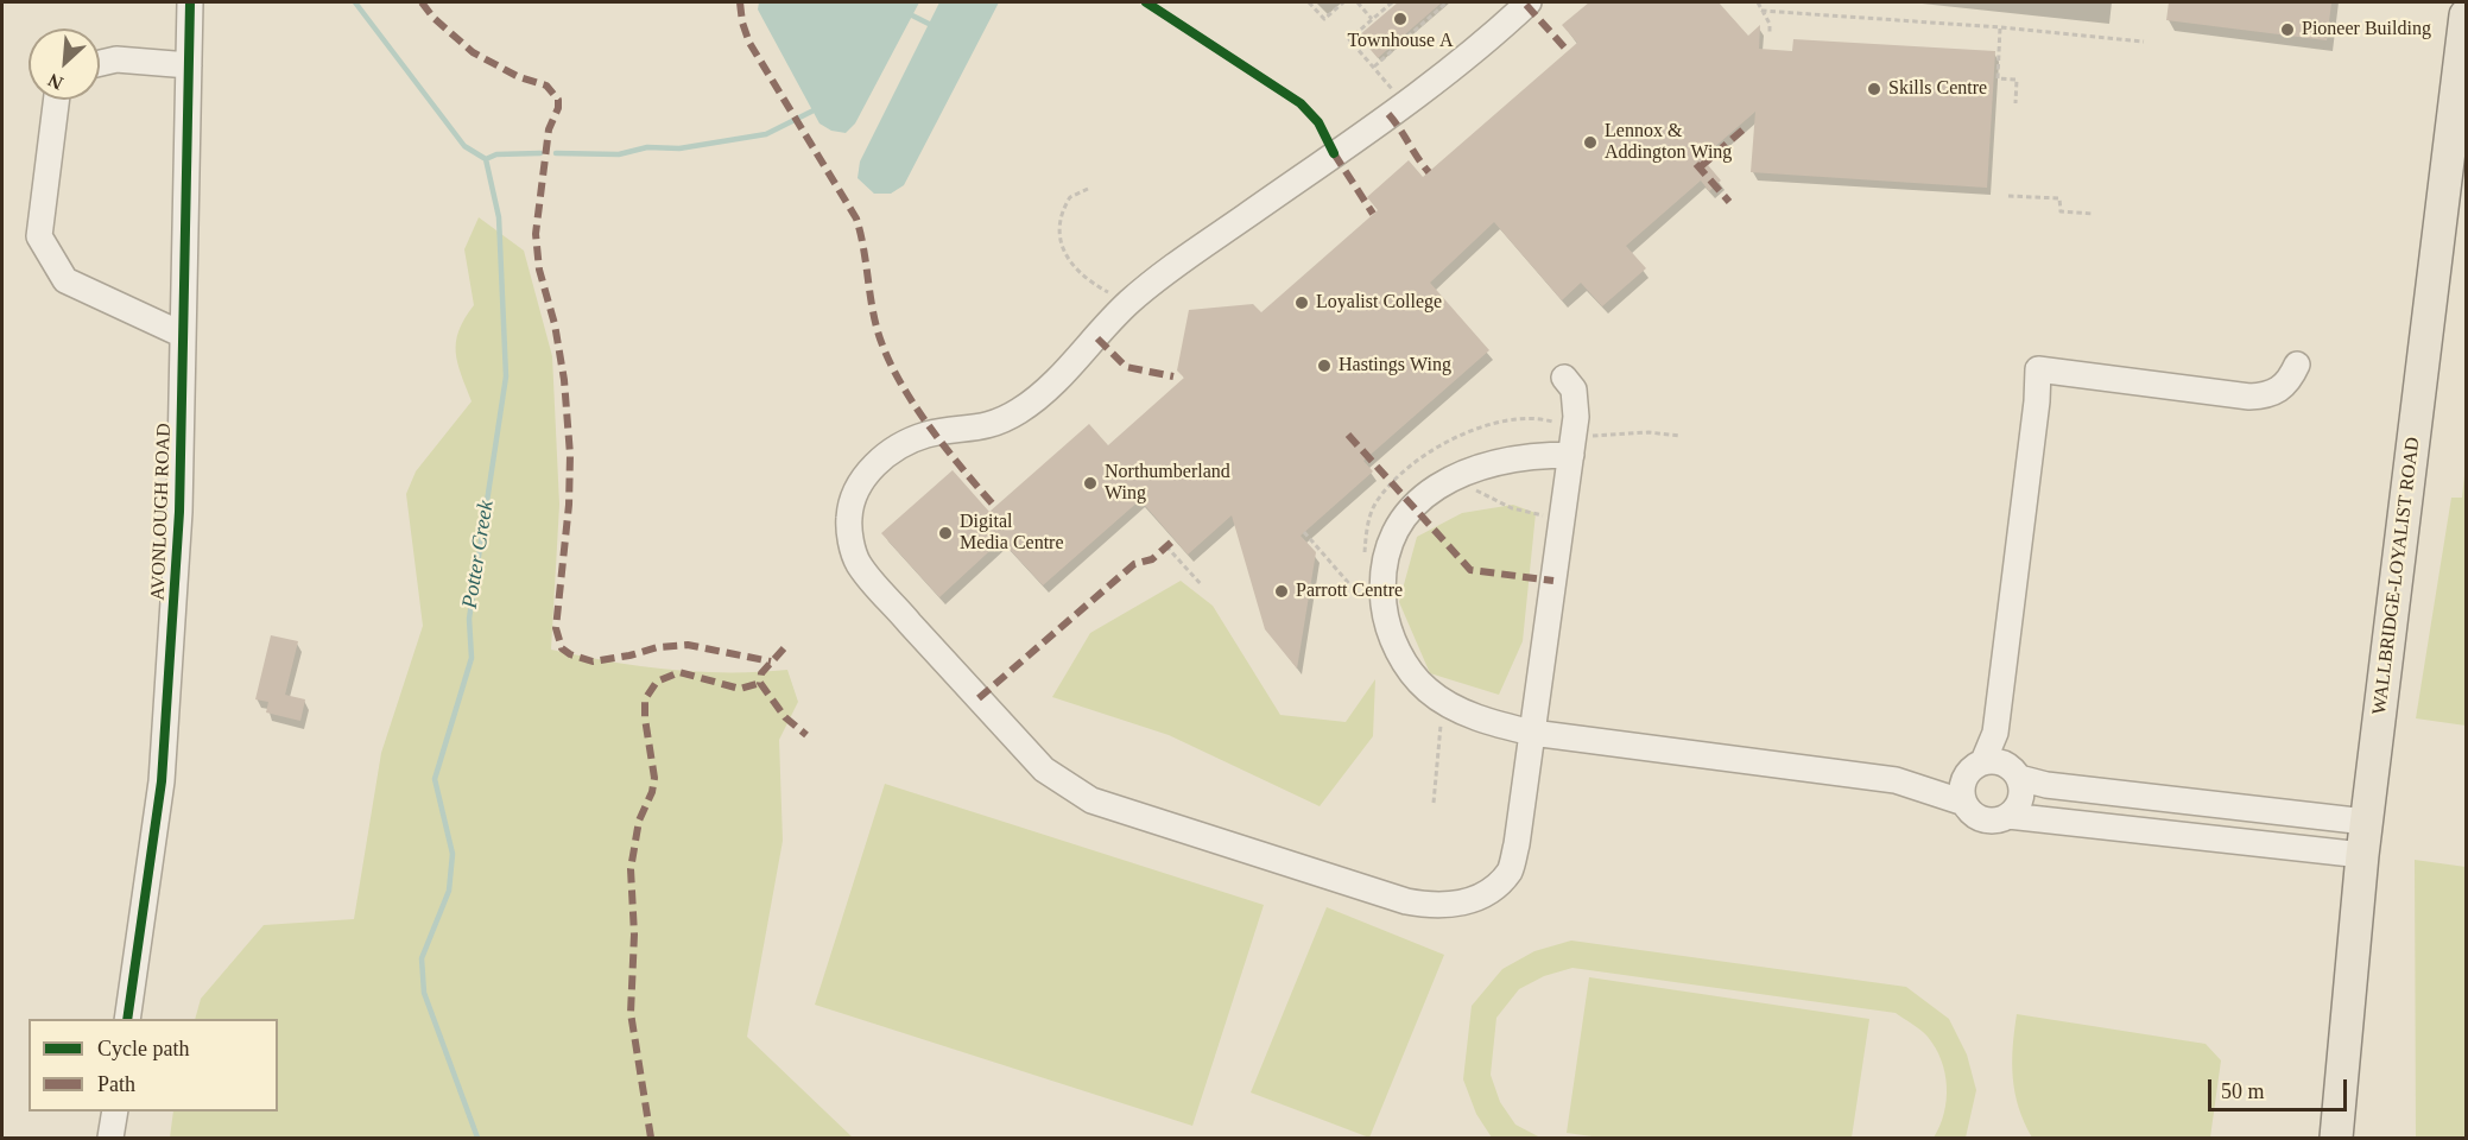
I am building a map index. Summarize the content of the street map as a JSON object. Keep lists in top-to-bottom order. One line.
{"streets":{"main road":["WALLBRIDGE-LOYALIST ROAD"],"street":["AVONLOUGH ROAD"]},"water":["Potter Creek"],"places":["Townhouse A","Pioneer Building","Skills Centre","Lennox & Addington Wing","Loyalist College","Hastings Wing","Northumberland Wing","Digital Media Centre","Parrott Centre"],"legend":["Cycle path","Path"],"scale_bar":"50 m","north":"bottom left"}
